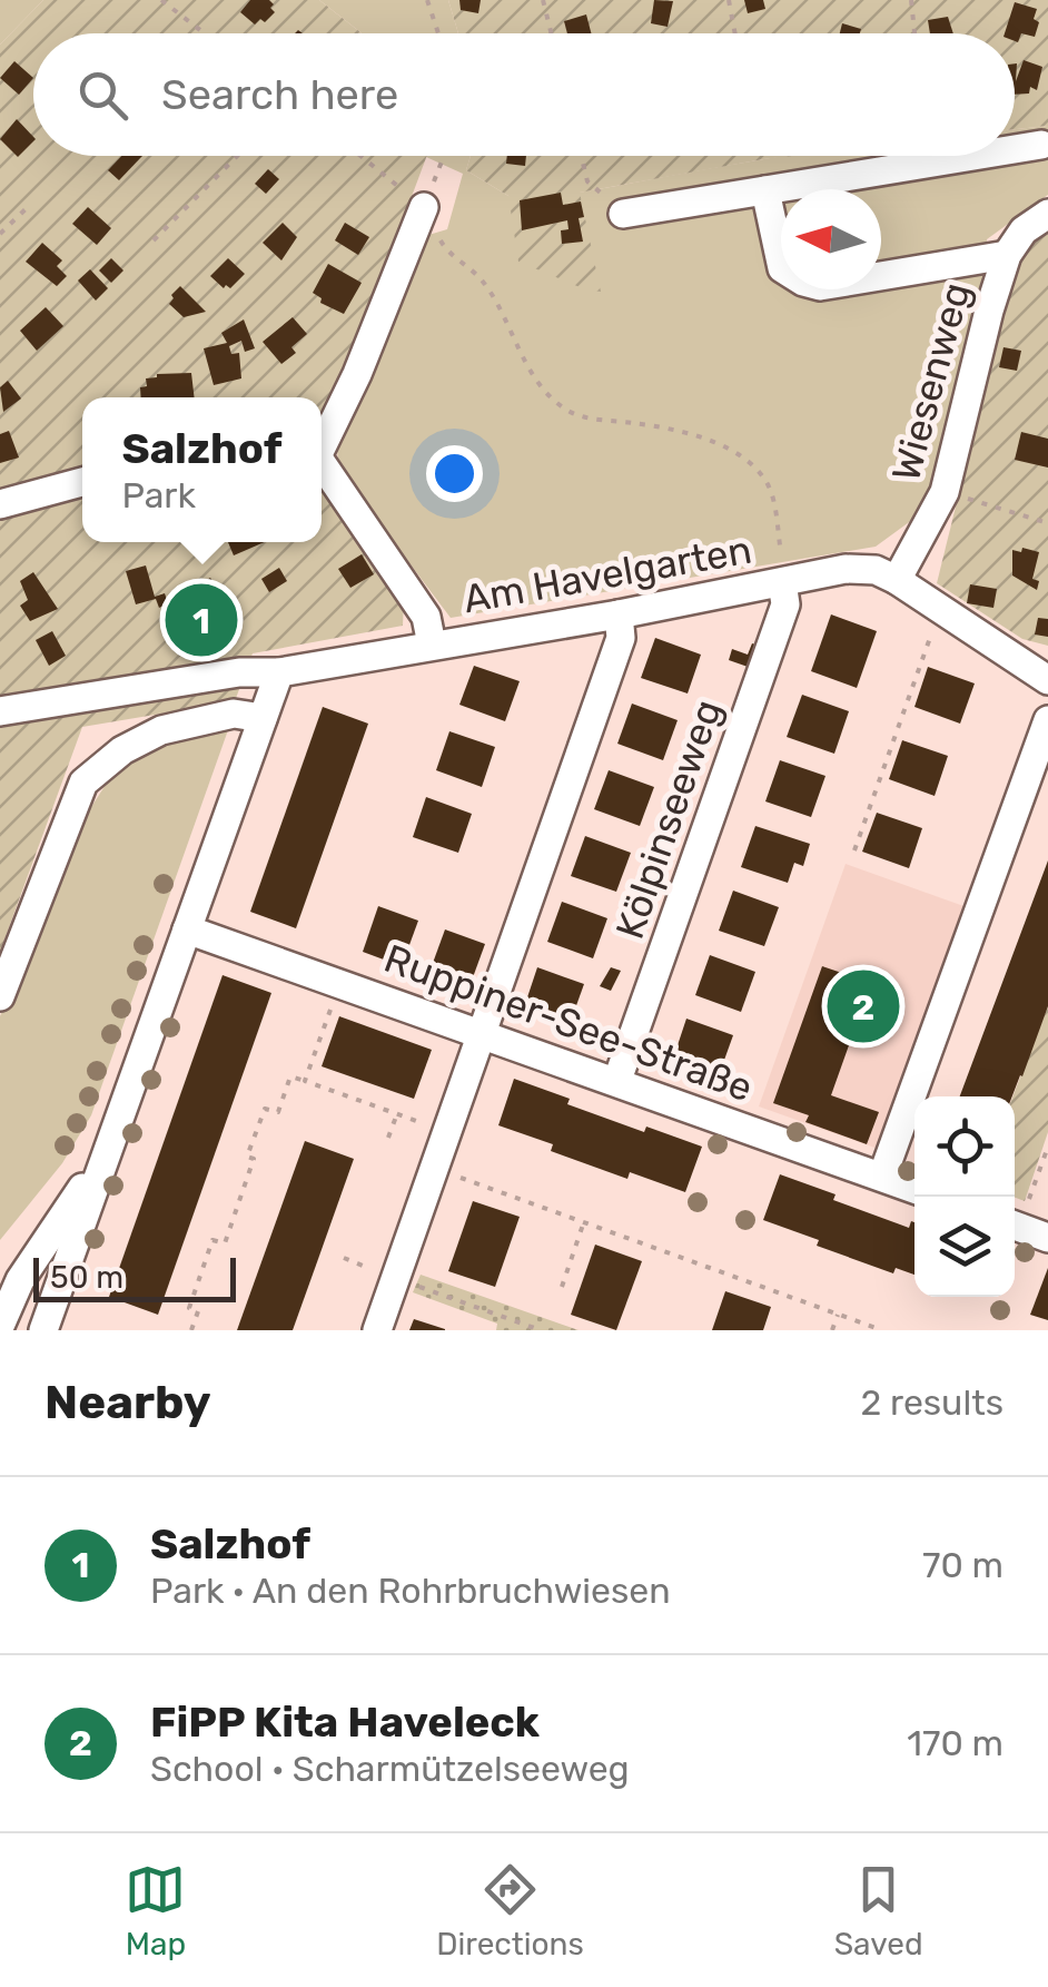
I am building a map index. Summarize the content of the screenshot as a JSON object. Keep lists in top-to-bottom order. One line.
{"streets":{"street":["Wiesenweg","Am Havelgarten","Kölpinseeweg","Ruppiner-See-Straße"]},"crossings":[["Wiesenweg","Am Havelgarten"],["Am Havelgarten","Kölpinseeweg"],["Kölpinseeweg","Ruppiner-See-Straße"]],"scale_bar":"50 m","north":"left","page":{"search":"Search here","popup":["Salzhof","Park"],"pins":["1","2"],"scale":"50 m","heading":["Nearby","2 results"],"list":[{"mark":"1","name":"Salzhof","note":"Park · An den Rohrbruchwiesen","value":"70 m"},{"mark":"2","name":"FiPP Kita Haveleck","note":"School · Scharmützelseeweg","value":"170 m"}],"nav":["Map","Directions","Saved"]}}
